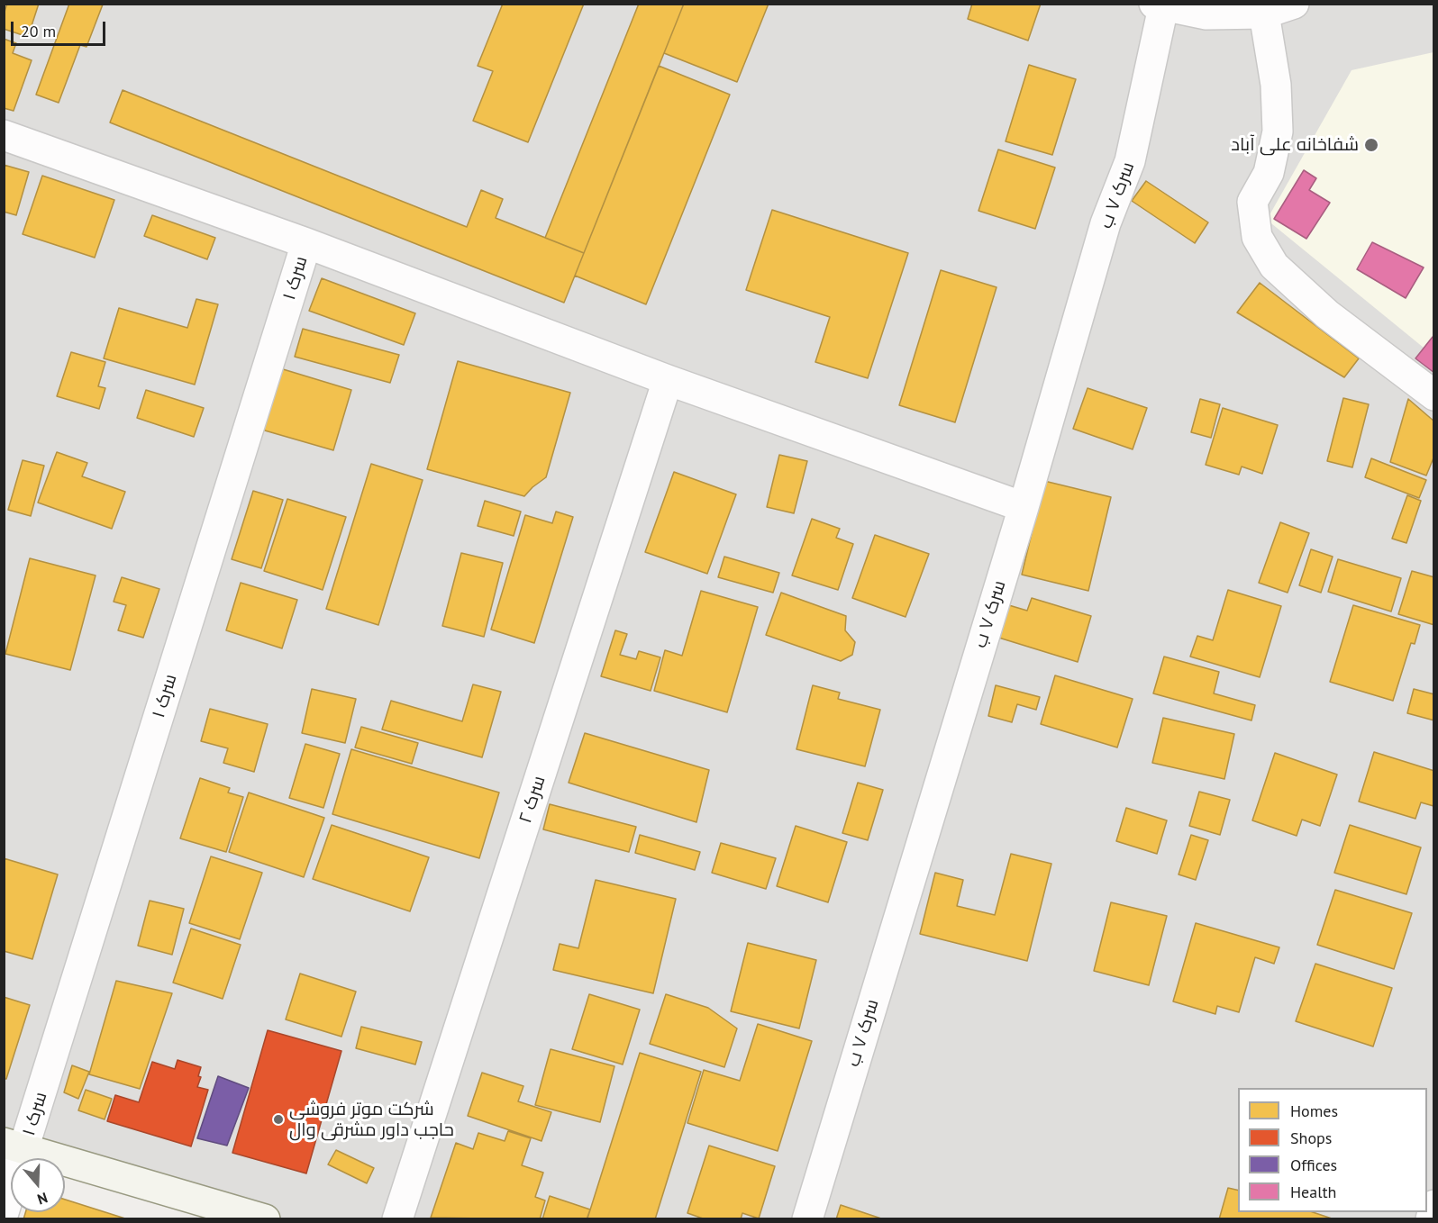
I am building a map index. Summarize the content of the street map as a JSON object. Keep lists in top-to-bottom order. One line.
{"streets":{"street":["سرک ۷ ب","سرک ۱","سرک ۲"]},"places":["شفاخانه علی آباد","شرکت موتر فروشی حاجب داور مشرقی وال"],"legend":["Homes","Shops","Offices","Health"],"scale_bar":"20 m","north":"bottom"}
